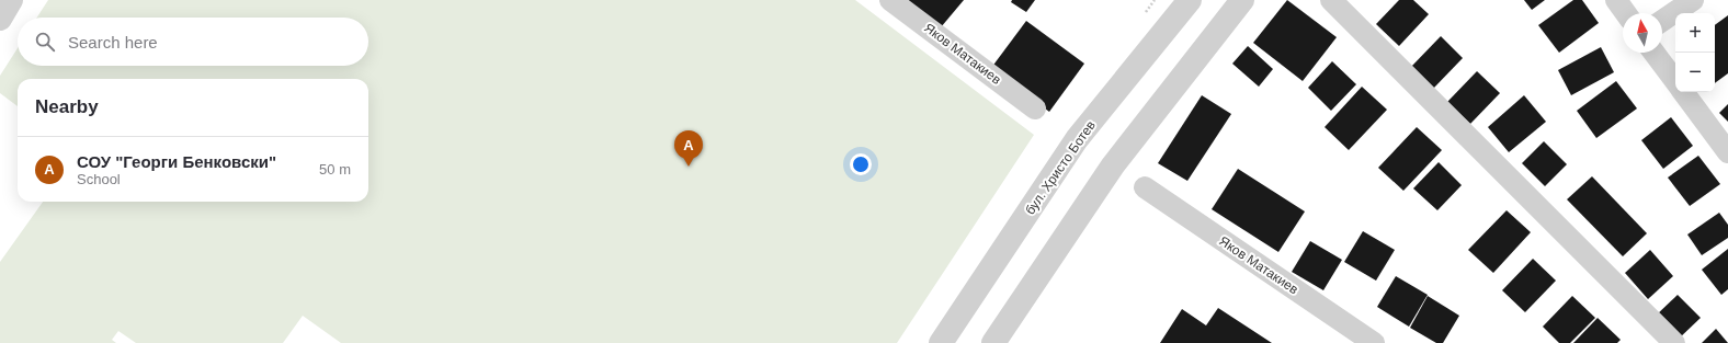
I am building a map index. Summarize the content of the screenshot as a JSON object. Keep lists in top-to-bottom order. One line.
{"streets":{"street":["Яков Матакиев","бул. Христо Ботев"]},"north":"top","page":{"map_buttons":["+","−"],"search":"Search here","heading":"Nearby","pins":"A","list":[{"mark":"A","name":"СОУ \"Георги Бенковски\"","note":"School","value":"50 m"}]}}
